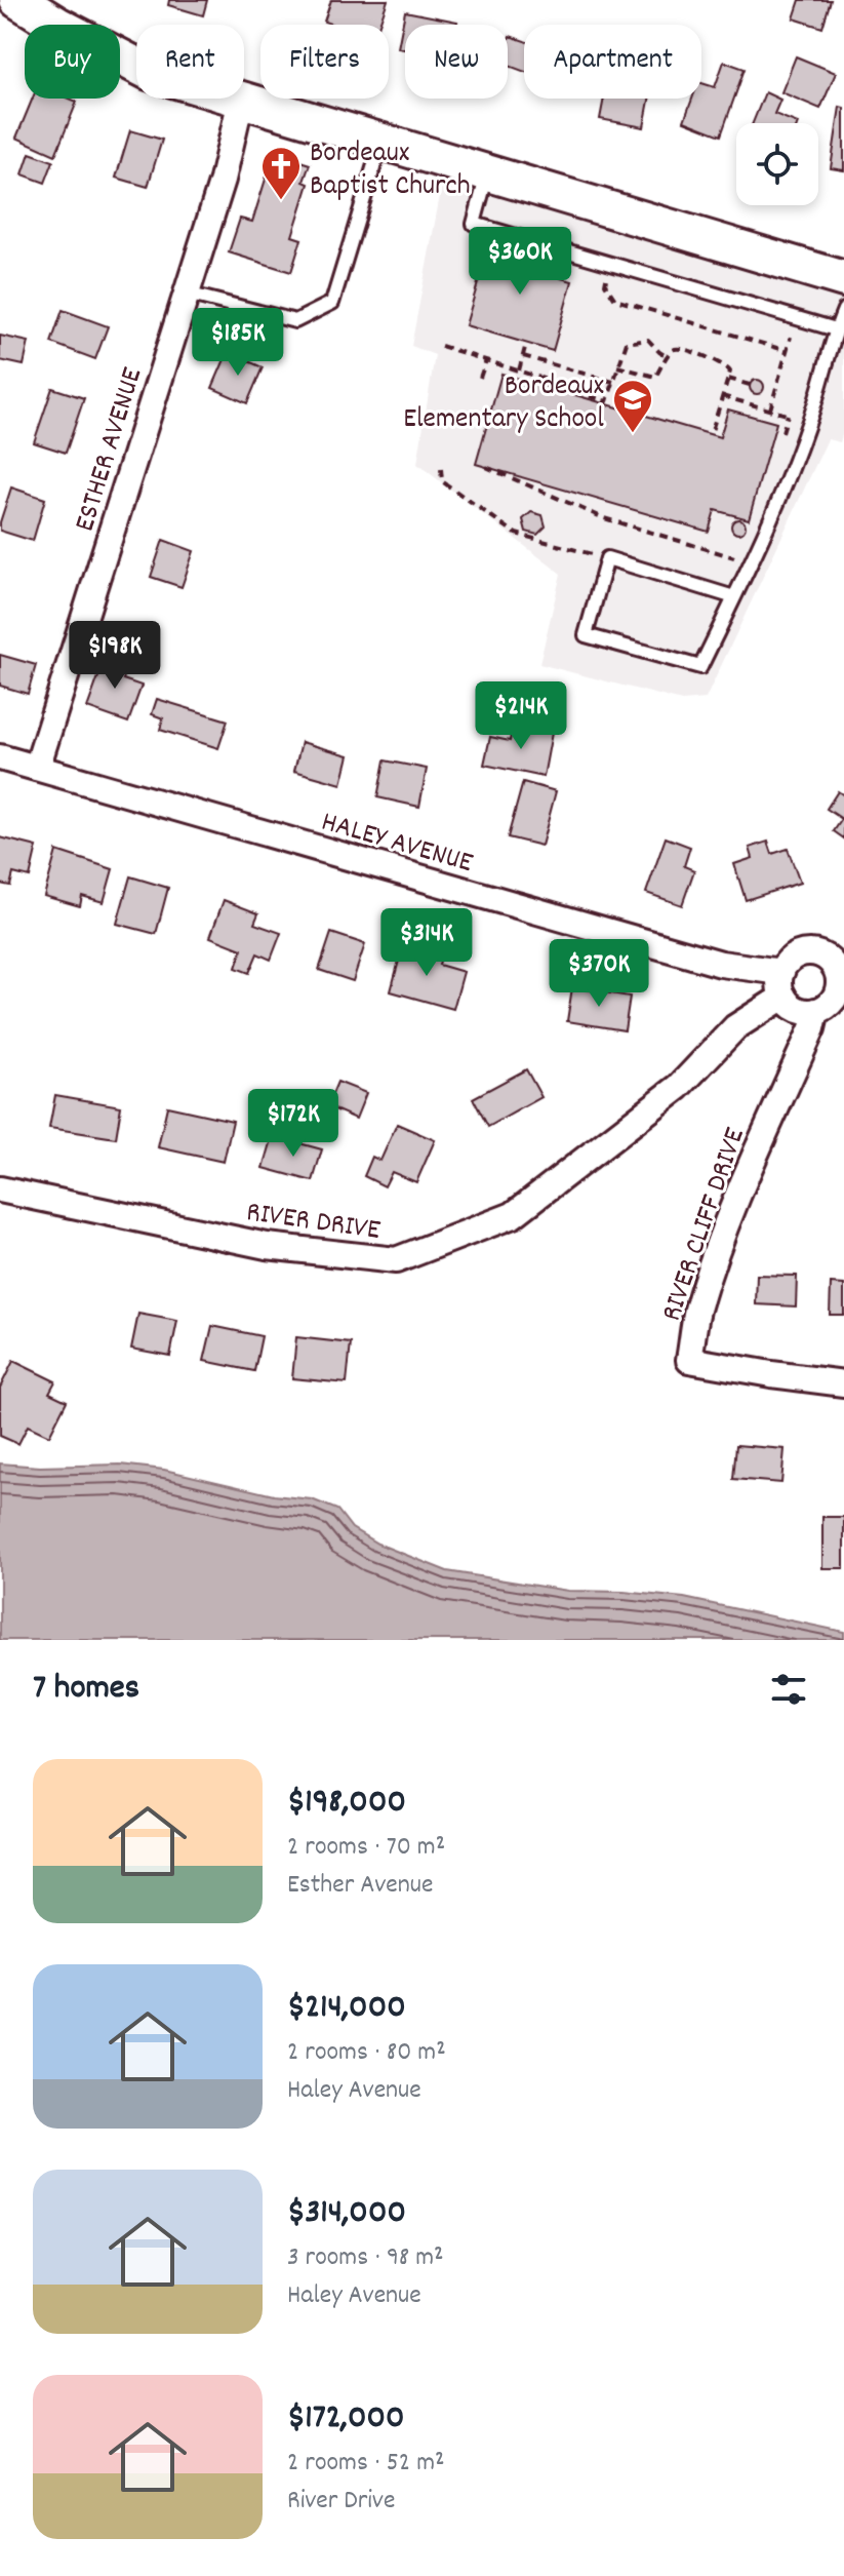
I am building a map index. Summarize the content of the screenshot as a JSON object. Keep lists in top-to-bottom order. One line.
{"streets":{"street":["ESTHER AVENUE","HALEY AVENUE","RIVER DRIVE","RIVER CLIFF DRIVE"]},"crossings":[["ESTHER AVENUE","HALEY AVENUE"],["HALEY AVENUE","RIVER DRIVE"],["HALEY AVENUE","RIVER CLIFF DRIVE"],["RIVER DRIVE","RIVER CLIFF DRIVE"]],"places":{"church":["Bordeaux Baptist Church"],"school or university":["Bordeaux Elementary School"]},"page":{"chip":["Buy","Rent","Filters","New","Apartment"],"price":["$360K","$185K","$198K","$214K","$314K","$370K","$172K"],"heading":"7 homes","list":[{"name":"$198,000","note":"2 rooms · 70 m² · Esther Avenue"},{"name":"$214,000","note":"2 rooms · 80 m² · Haley Avenue"},{"name":"$314,000","note":"3 rooms · 98 m² · Haley Avenue"},{"name":"$172,000","note":"2 rooms · 52 m² · River Drive"}]}}
